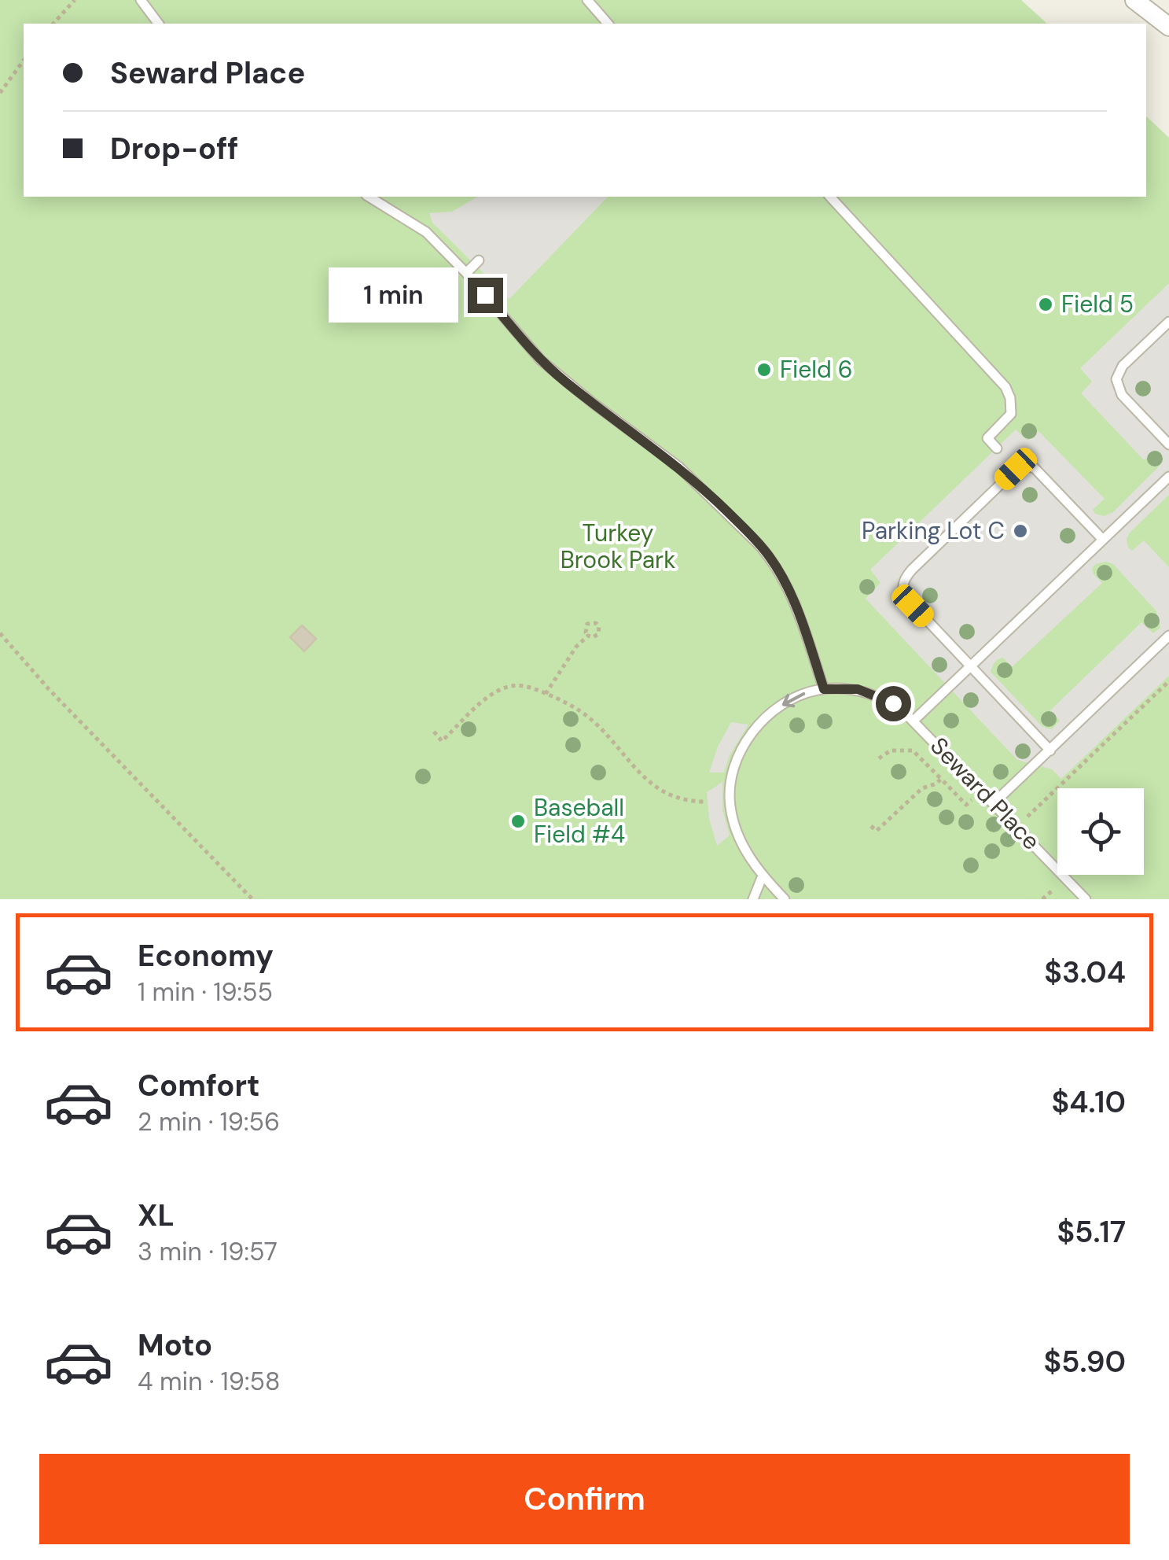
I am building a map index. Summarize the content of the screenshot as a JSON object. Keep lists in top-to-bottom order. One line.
{"streets":{"lane":["Seward Place"]},"parks":["Turkey Brook Park"],"places":["Field 5","Field 6","Parking Lot C","Baseball Field #4"],"page":{"banner":["Seward Place","Drop-off"],"bubble":"1 min","list":[{"name":"Economy","note":"1 min · 19:55","value":"$3.04"},{"name":"Comfort","note":"2 min · 19:56","value":"$4.10"},{"name":"XL","note":"3 min · 19:57","value":"$5.17"},{"name":"Moto","note":"4 min · 19:58","value":"$5.90"}],"buttons":"Confirm"}}
